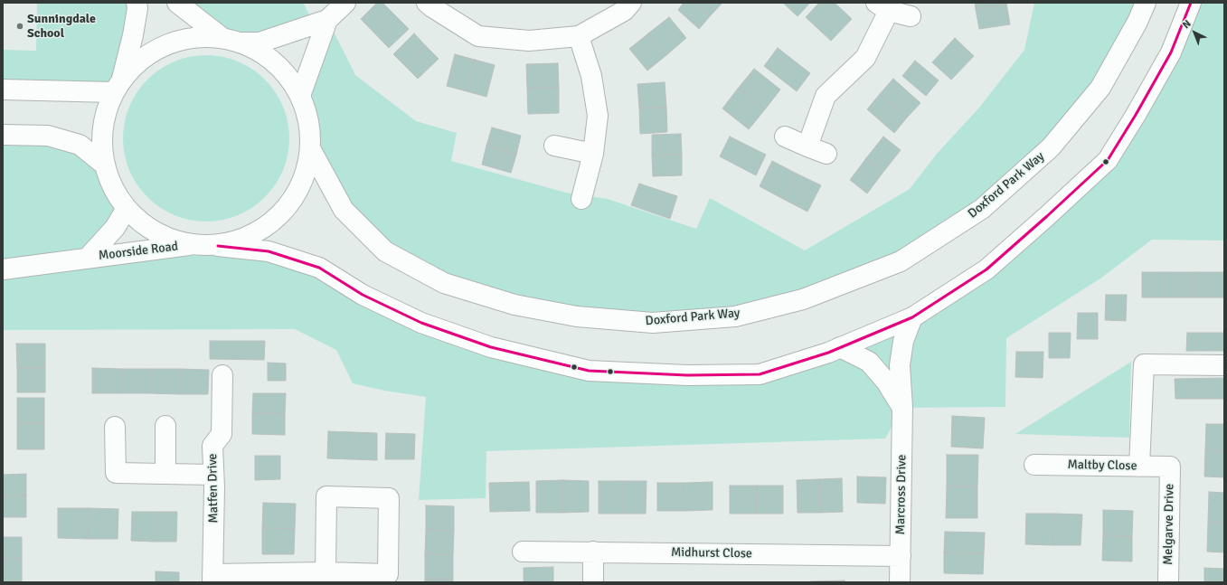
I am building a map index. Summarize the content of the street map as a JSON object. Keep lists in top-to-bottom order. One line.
{"streets":{"street":["Doxford Park Way","Moorside Road","Maltby Close","Matfen Drive","Marcross Drive","Melgarve Drive","Midhurst Close"]},"crossings":[["Doxford Park Way","Moorside Road"],["Doxford Park Way","Marcross Drive"],["Maltby Close","Melgarve Drive"],["Marcross Drive","Midhurst Close"]],"places":["Sunningdale School"],"north":"top left"}
